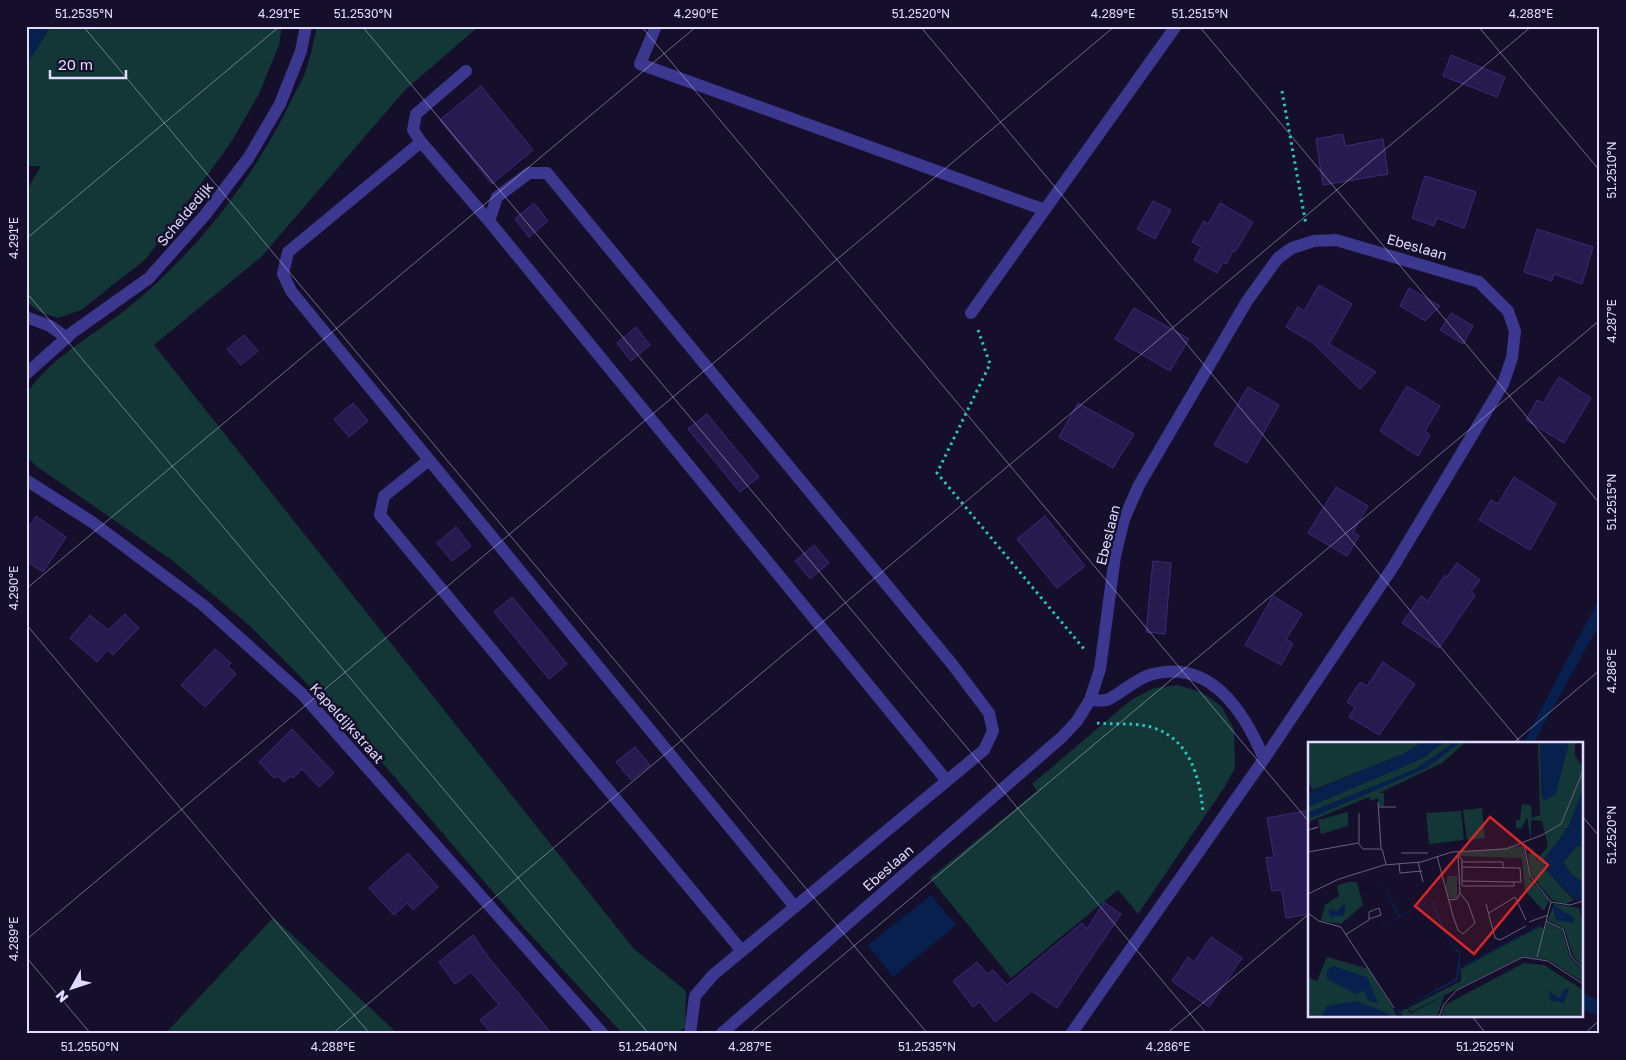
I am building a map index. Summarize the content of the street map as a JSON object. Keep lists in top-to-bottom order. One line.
{"streets":{"street":["Scheldedijk","Ebeslaan","Kapeldijkstraat"]},"scale_bar":"20 m","north":"bottom left","coordinates":["51.2535°N","4.291°E","51.2530°N","4.290°E","51.2520°N","4.289°E","51.2515°N","4.288°E","51.2510°N","4.287°E","4.286°E","51.2550°N","51.2540°N","51.2525°N"]}
